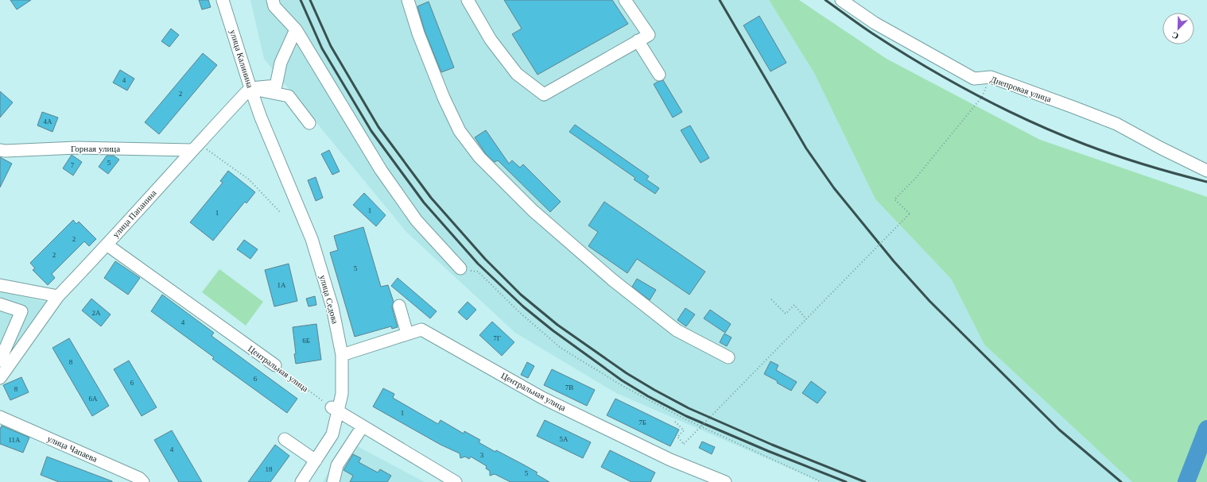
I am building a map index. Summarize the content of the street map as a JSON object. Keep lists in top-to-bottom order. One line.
{"streets":{"street":["улица Калинина","Днепровая улица","Горная улица","улица Папанина","улица Седова","Центральная улица","улица Чапаева"]},"crossings":[["улица Калинина","улица Папанина"],["улица Калинина","улица Седова"],["Горная улица","улица Папанина"],["улица Папанина","Центральная улица"],["улица Седова","Центральная улица"]],"house_numbers":["4","2","4А","5","7","1","1","2","2","5","1А","2А","4","7Г","6Б","8","6","6","7В","8","6А","1","7Б","5А","11А","4","3","18","5"],"north":"bottom left"}
